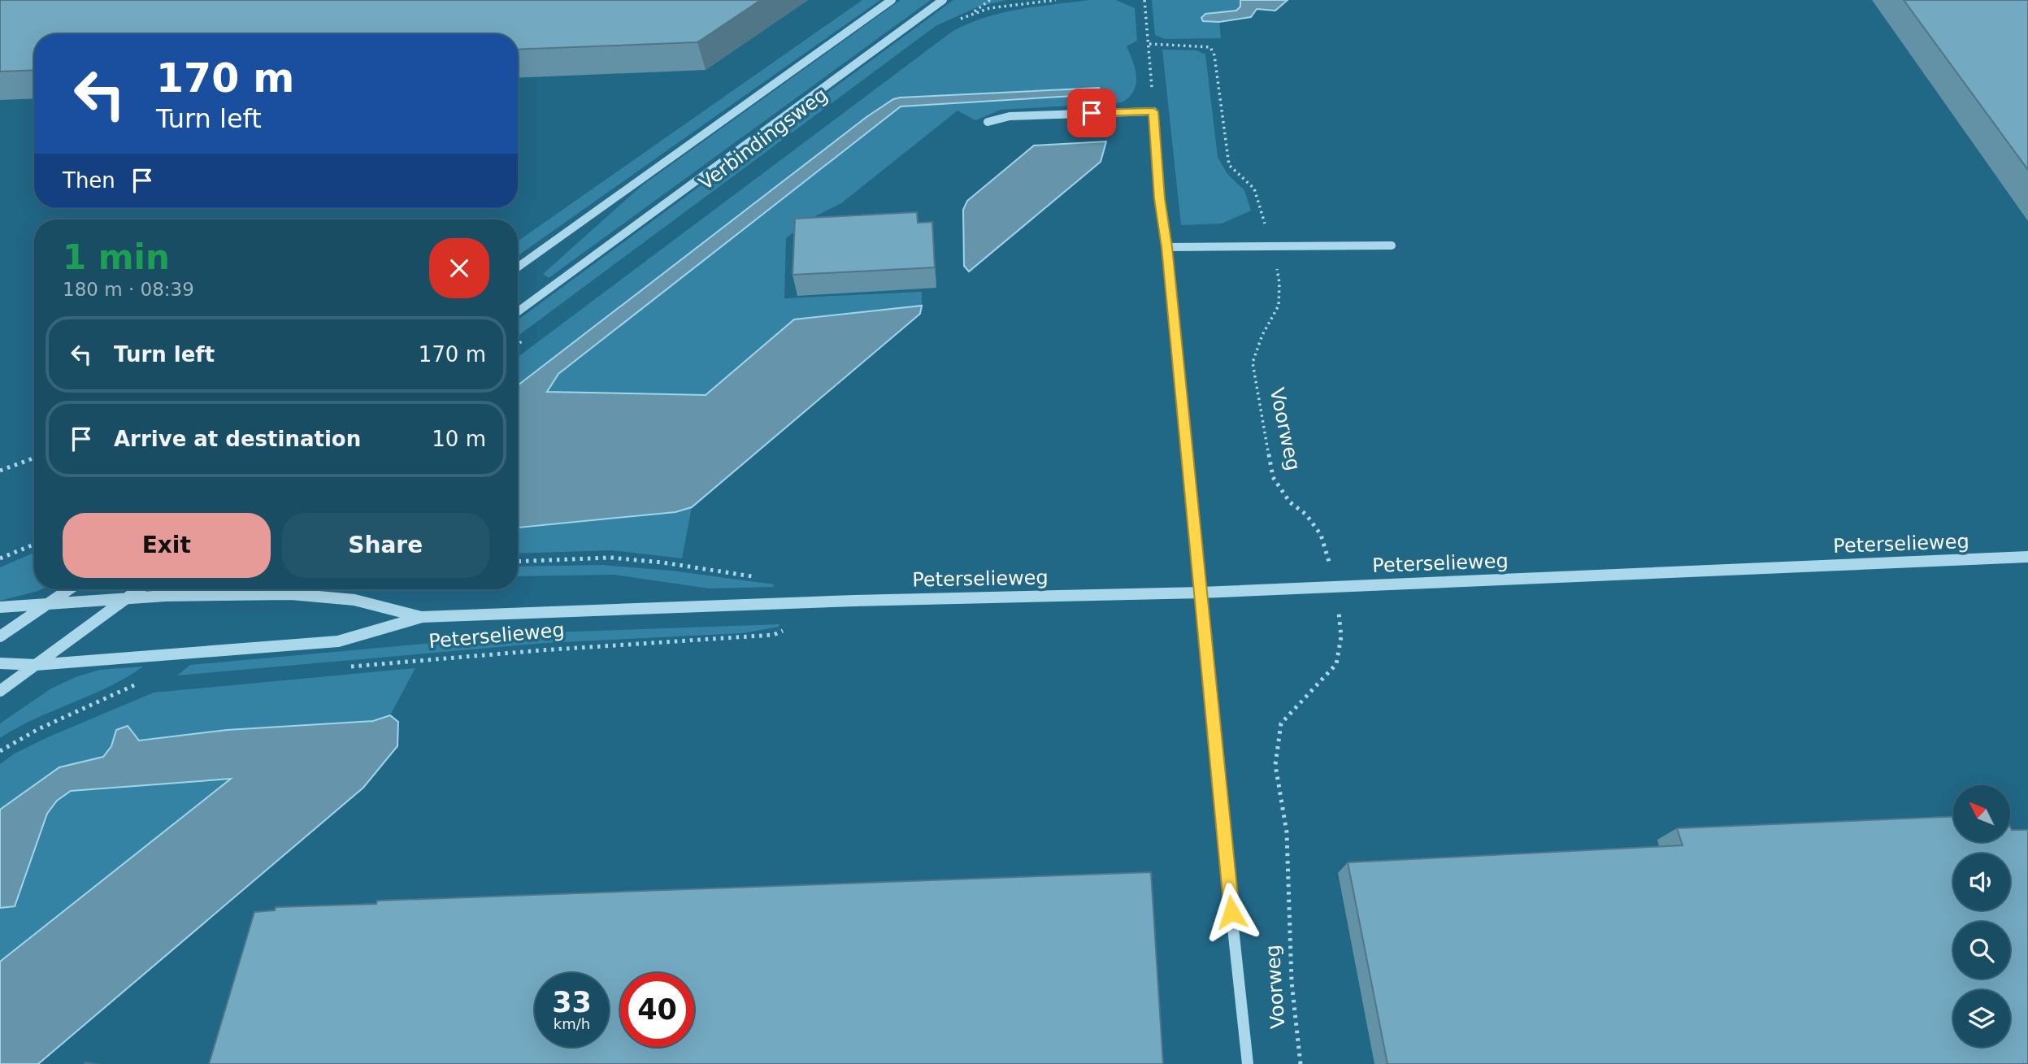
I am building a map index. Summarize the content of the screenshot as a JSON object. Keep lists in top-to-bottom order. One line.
{"streets":{"street":["Verbindingsweg","Voorweg","Peterselieweg"]},"crossings":[["Voorweg","Peterselieweg"]],"north":"top left","page":{"turn":["170 m","Turn left"],"then":"Then","heading":["1 min","180 m · 08:39"],"list":[{"name":"Turn left","value":"170 m"},{"name":"Arrive at destination","value":"10 m"}],"buttons":["Exit","Share"],"speed":"33 km/h","limit":"40"}}
